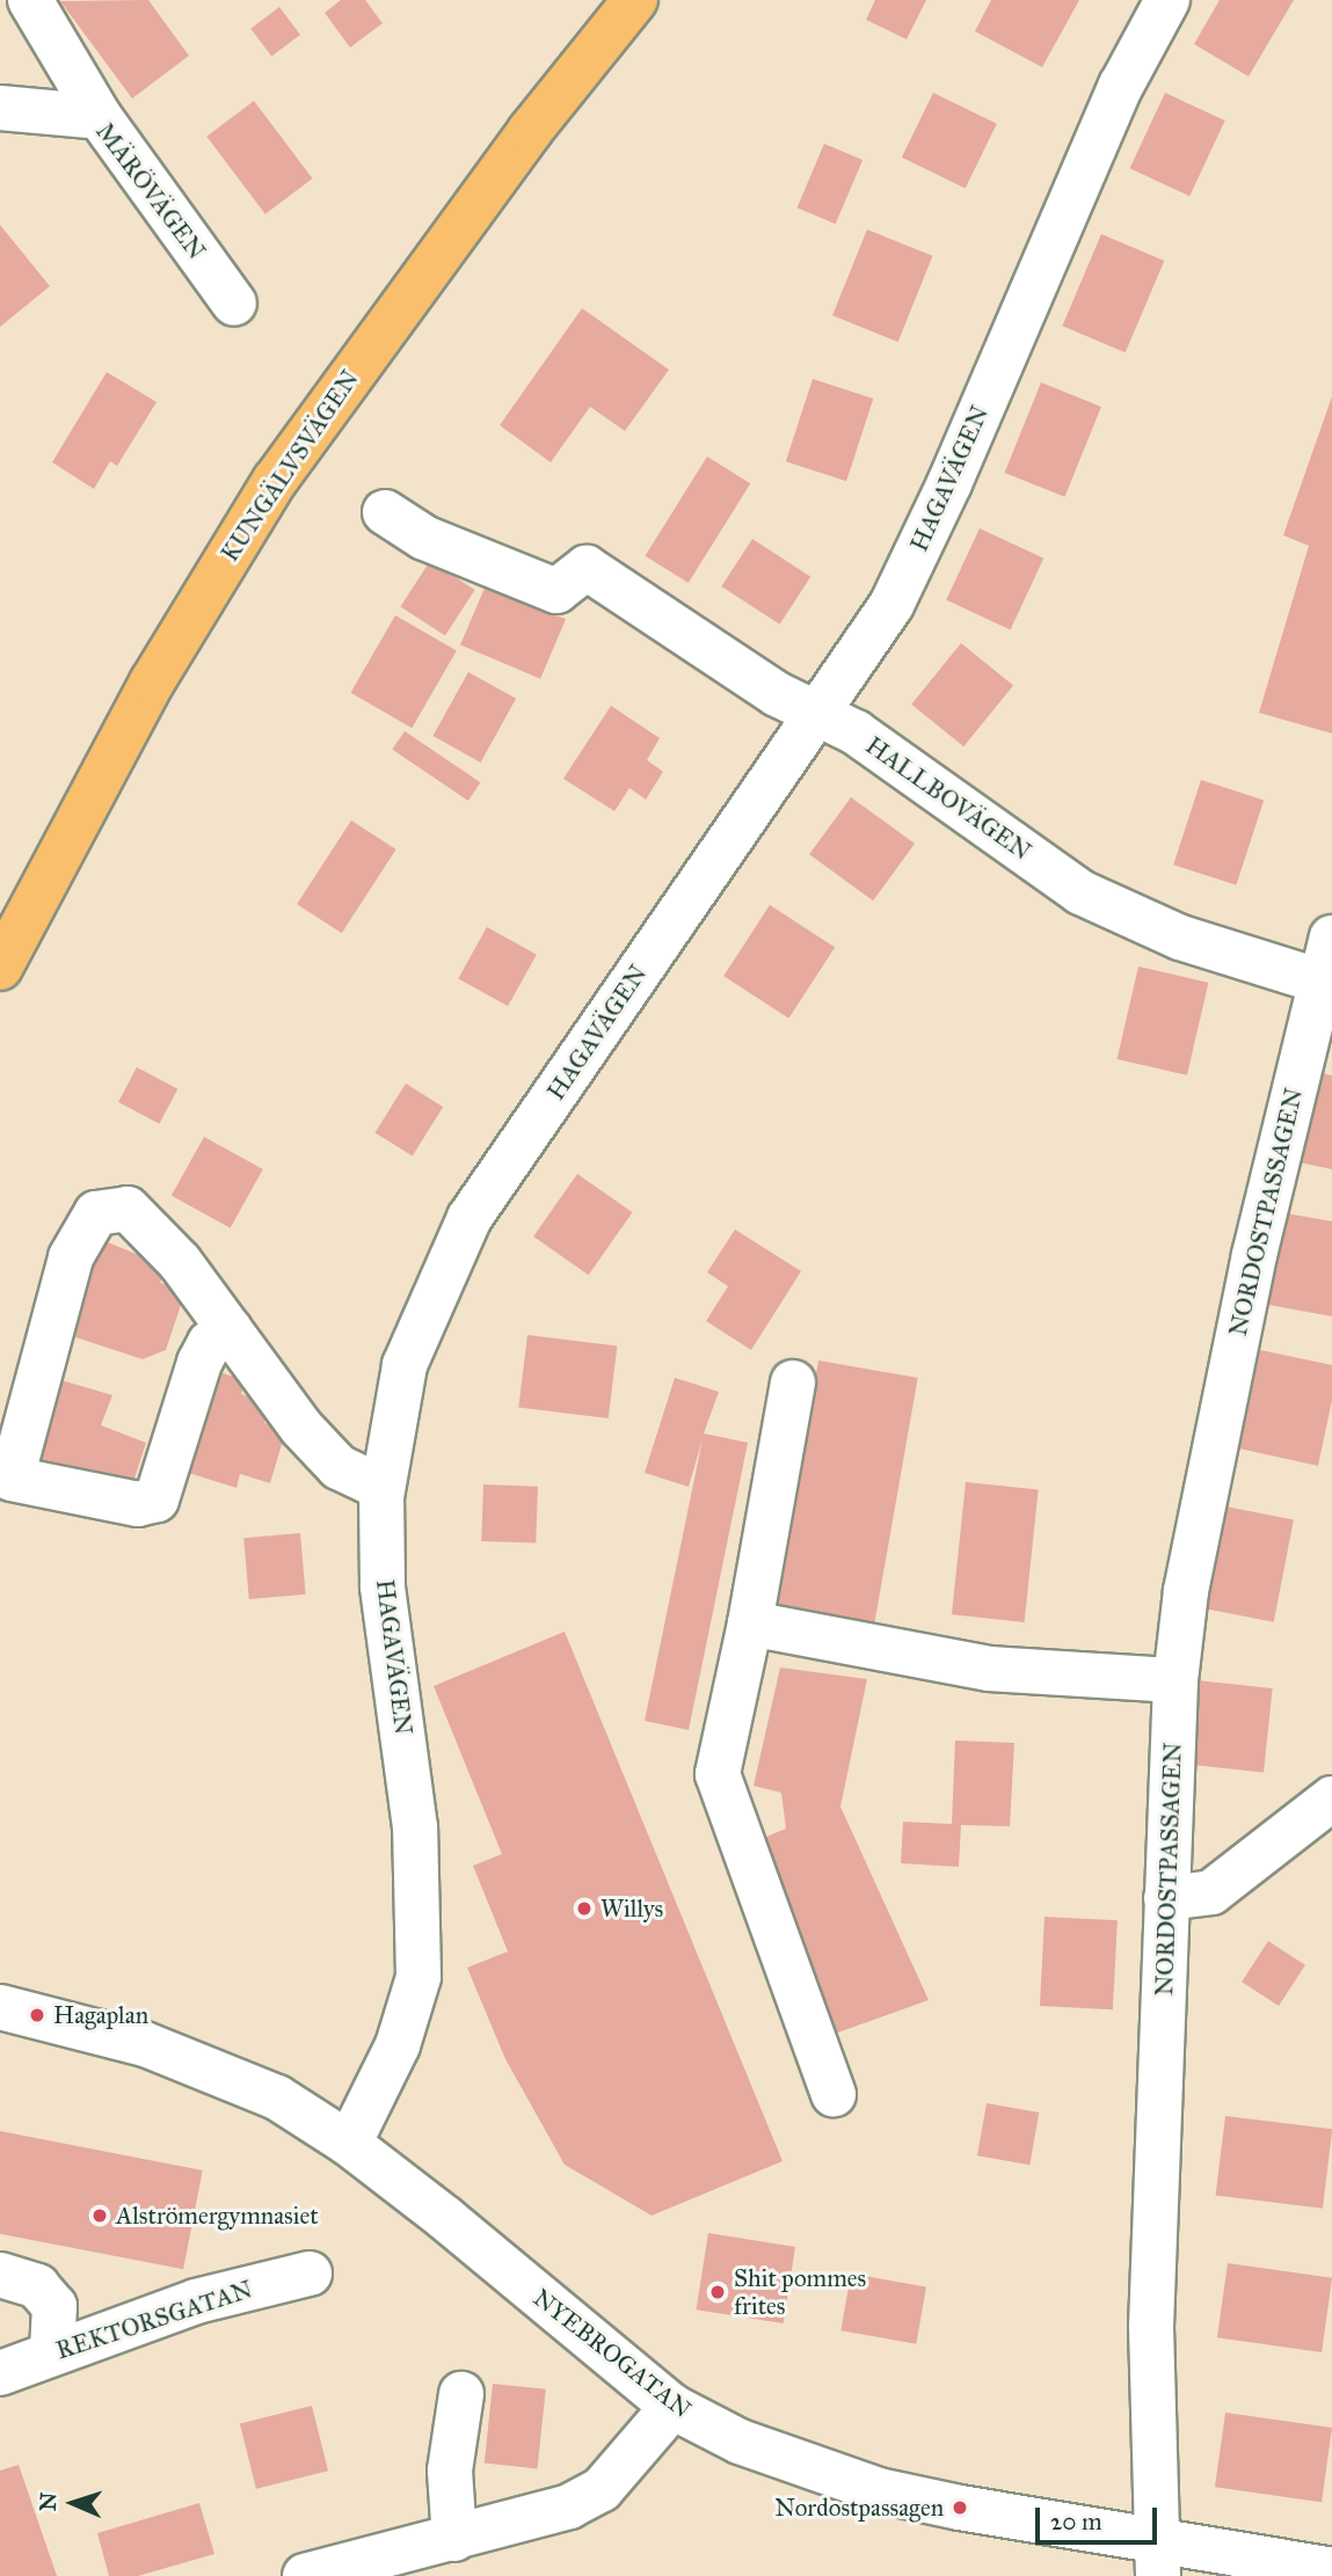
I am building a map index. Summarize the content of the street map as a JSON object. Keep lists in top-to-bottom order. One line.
{"streets":{"main road":["KUNGÄLVSVÄGEN"],"street":["MÄRÖVÄGEN","HAGAVÄGEN","HALLBOVÄGEN","NORDOSTPASSAGEN","REKTORSGATAN","NYEBROGATAN"]},"crossings":[["HAGAVÄGEN","HALLBOVÄGEN"],["HAGAVÄGEN","NYEBROGATAN"],["HALLBOVÄGEN","NORDOSTPASSAGEN"],["NORDOSTPASSAGEN","NYEBROGATAN"]],"places":["Willys","Hagaplan","Alströmergymnasiet","Shit pommes frites","Nordostpassagen"],"scale_bar":"20 m","north":"left"}
